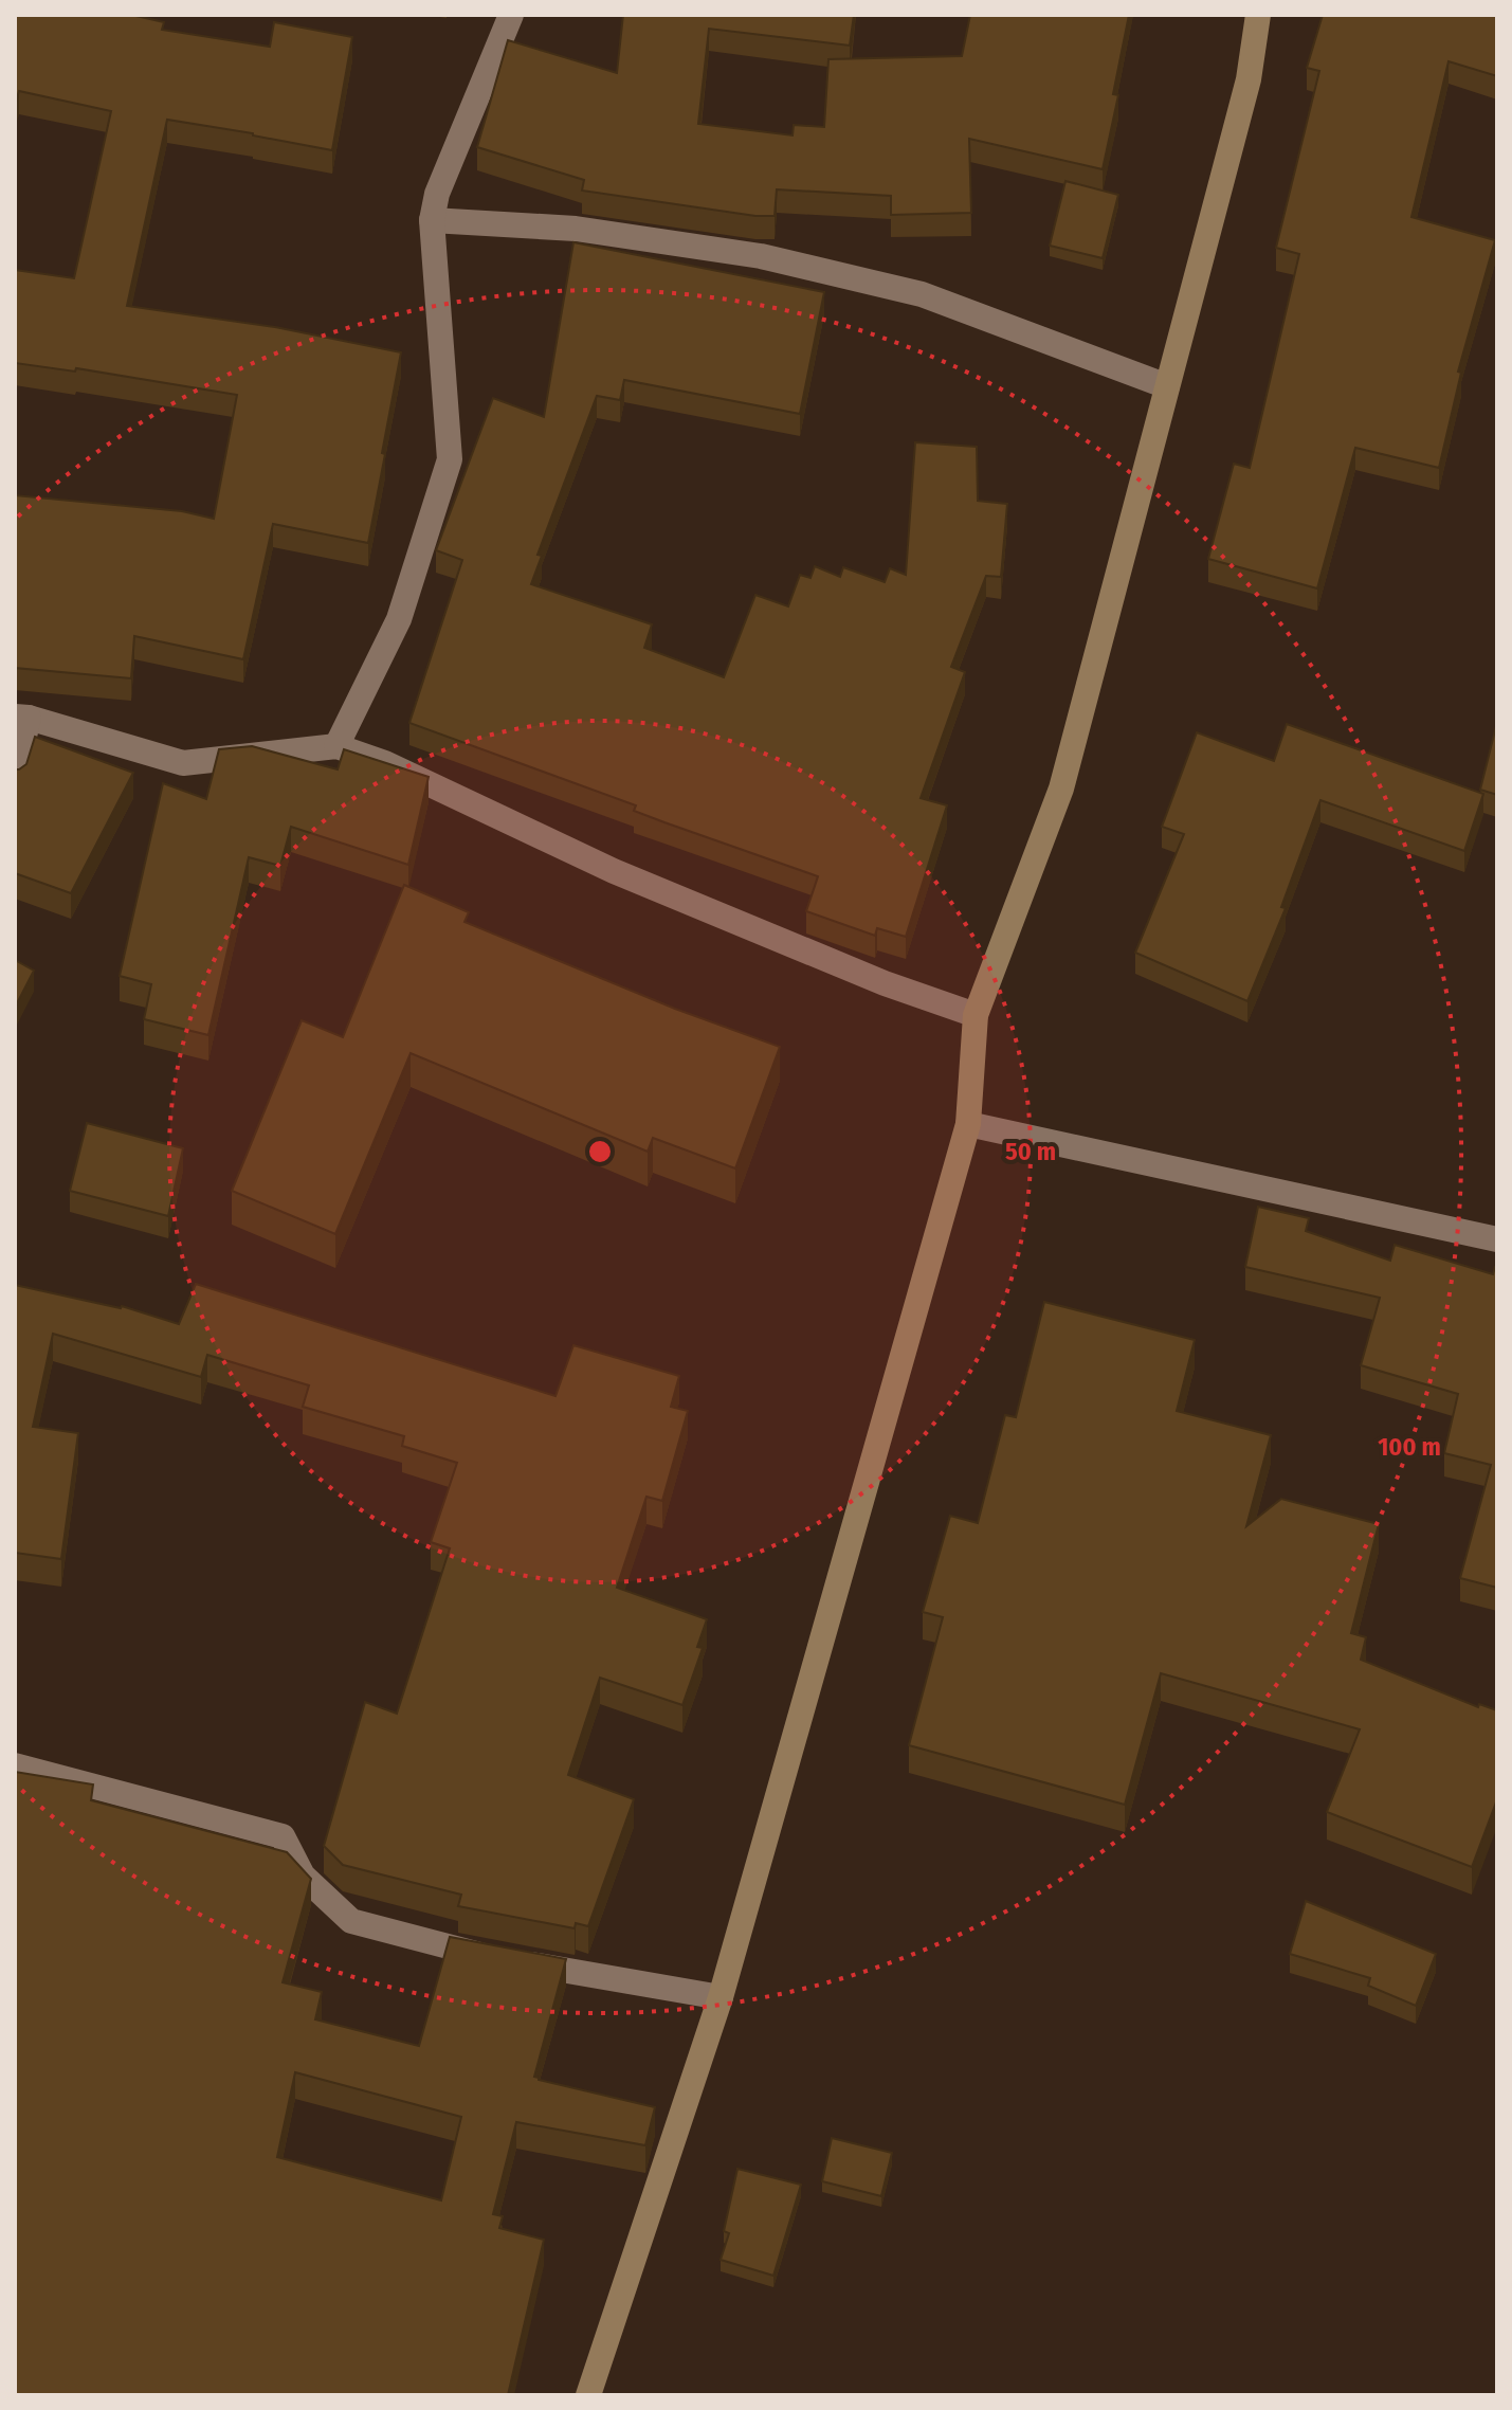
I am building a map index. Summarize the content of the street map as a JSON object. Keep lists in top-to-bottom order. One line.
{"rings":["50 m","100 m"]}
